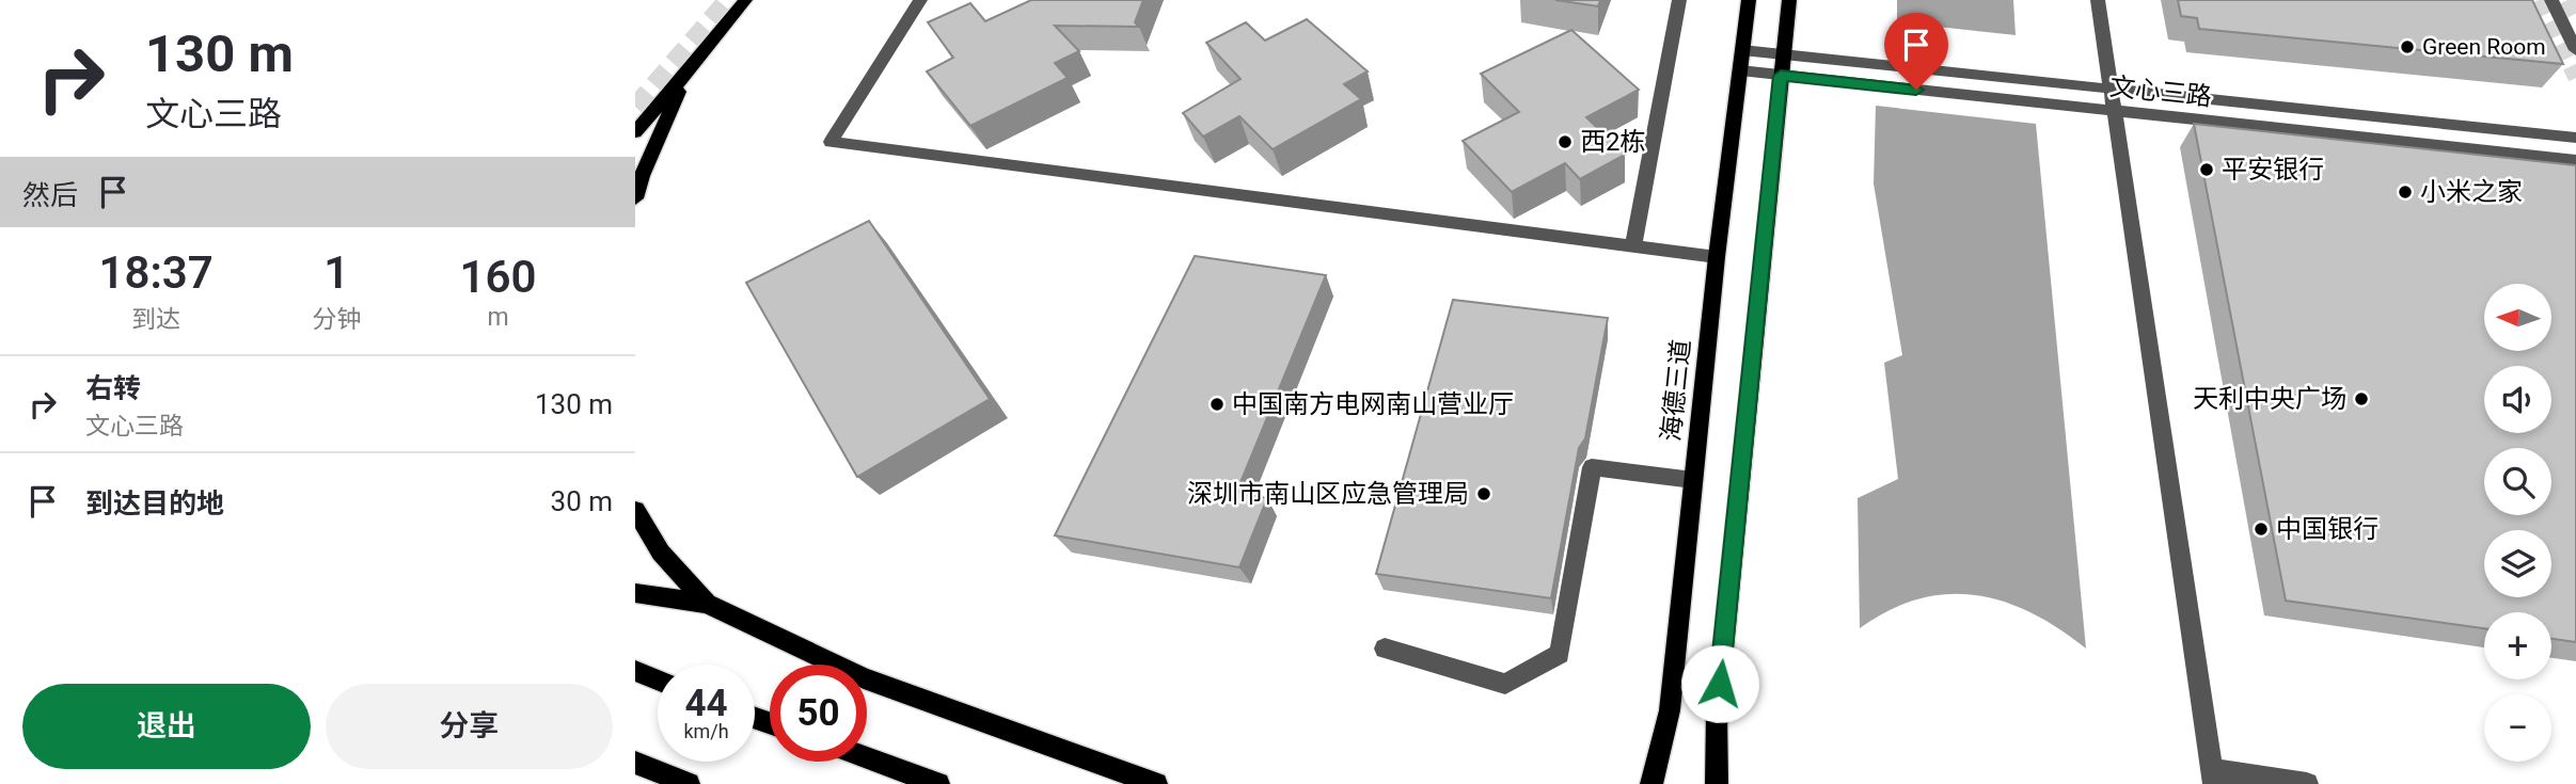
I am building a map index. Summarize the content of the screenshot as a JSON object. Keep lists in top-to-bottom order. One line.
{"streets":{"main road":["海德三道"],"street":["文心三路"]},"crossings":[["文心三路","海德三道"]],"places":["Green Room","西2栋","平安银行","小米之家","天利中央广场","中国南方电网南山营业厅","深圳市南山区应急管理局","中国银行"],"north":"left","page":{"turn":["130 m","文心三路"],"then":"然后","eta":["18:37","到达","1","分钟","160","m"],"map_buttons":["+","−"],"list":[{"name":"右转","note":"文心三路","value":"130 m"},{"name":"到达目的地","value":"30 m"}],"speed":"44 km/h","limit":"50","buttons":["退出","分享"]}}
